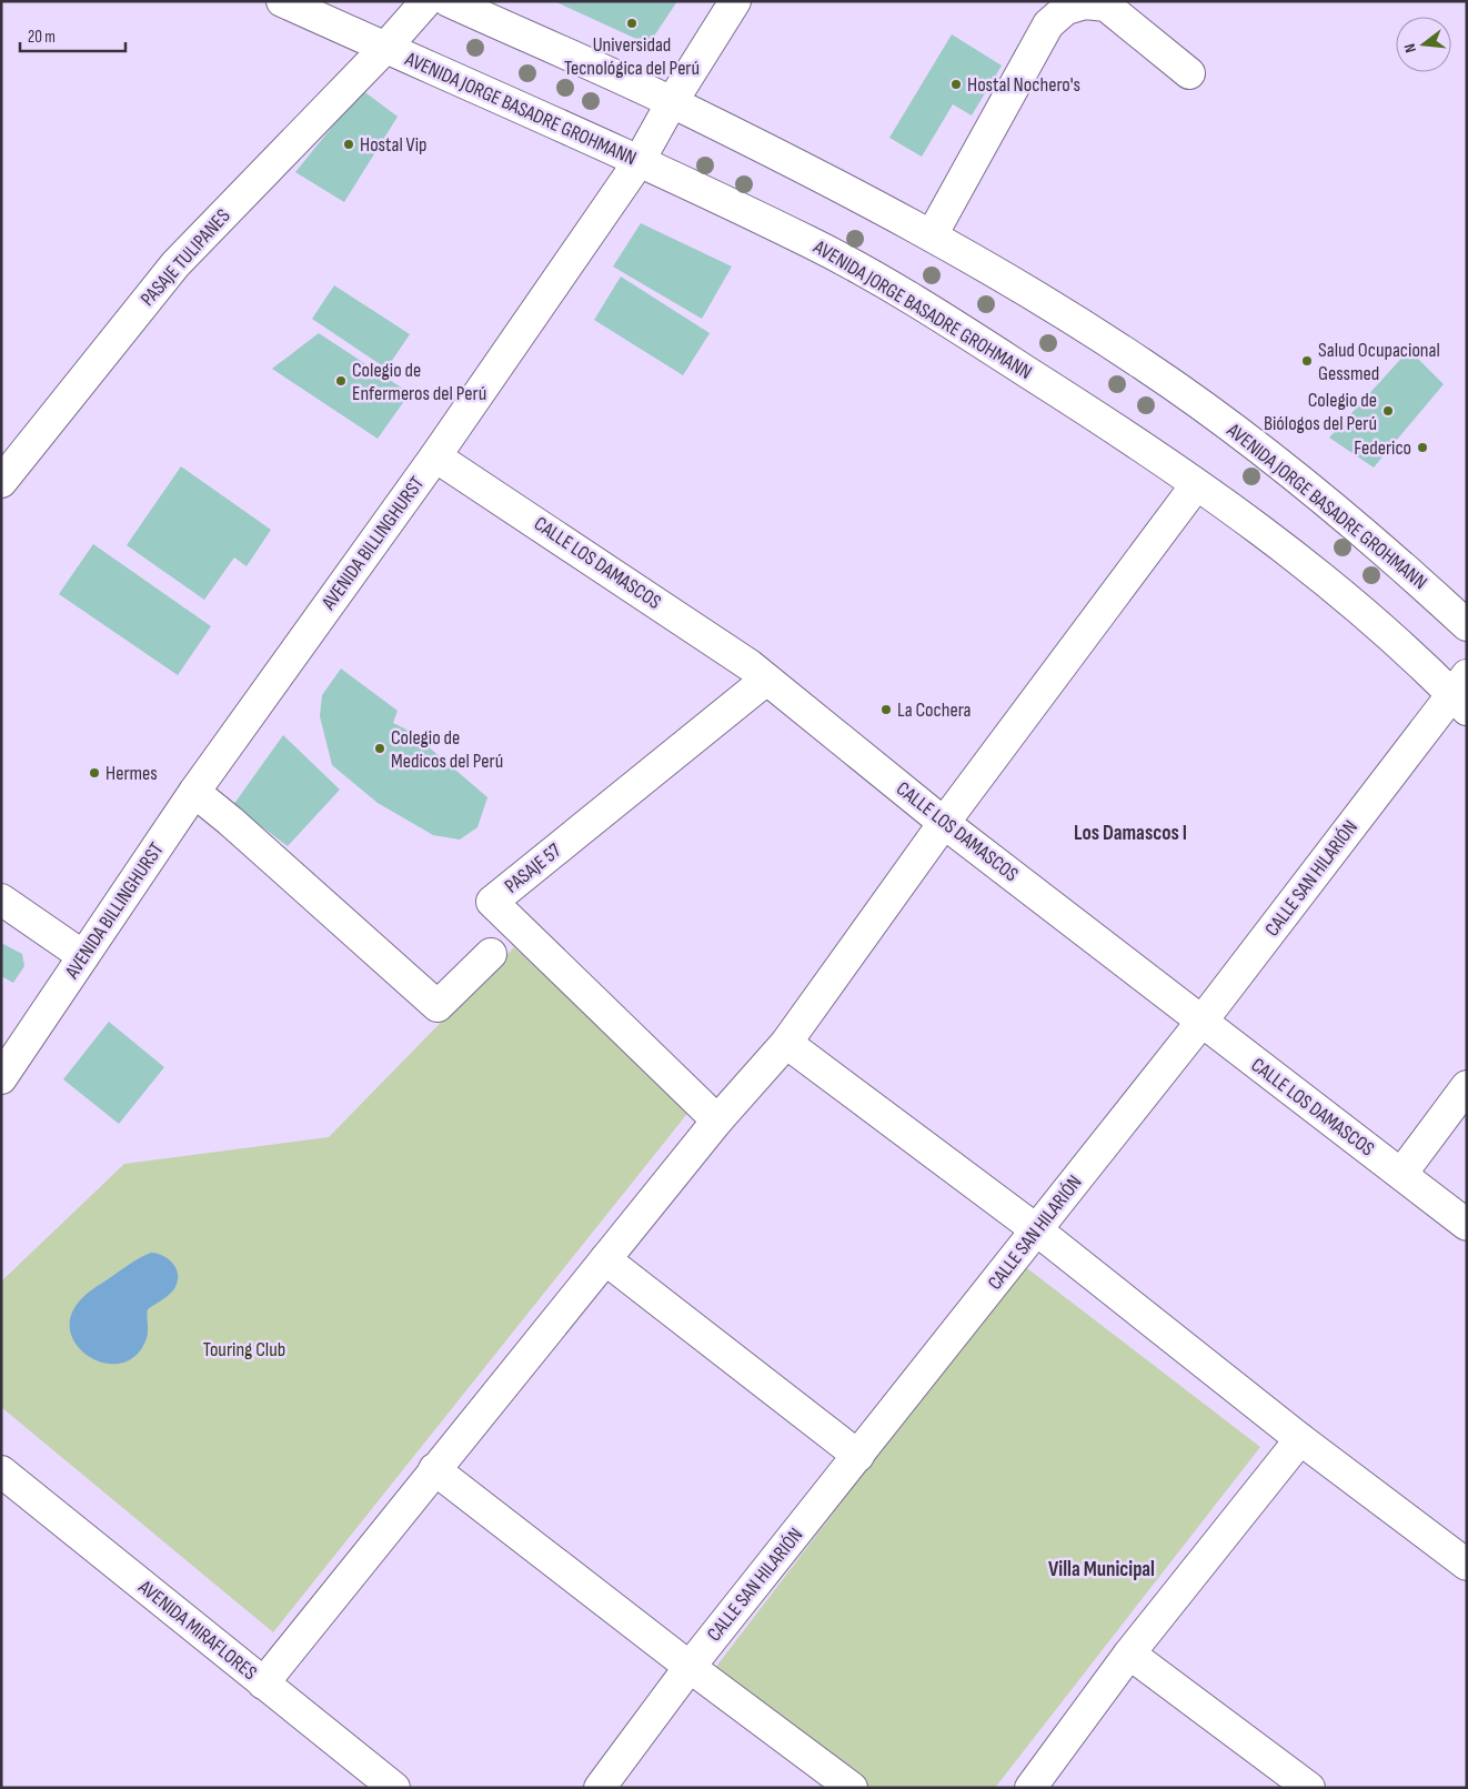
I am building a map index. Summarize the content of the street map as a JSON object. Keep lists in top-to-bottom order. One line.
{"streets":{"main road":["AVENIDA JORGE BASADRE GROHMANN","PASAJE TULIPANES","AVENIDA BILLINGHURST","CALLE LOS DAMASCOS","PASAJE 57","CALLE SAN HILARIÓN","AVENIDA MIRAFLORES"]},"crossings":[["AVENIDA JORGE BASADRE GROHMANN","PASAJE TULIPANES"],["AVENIDA JORGE BASADRE GROHMANN","AVENIDA BILLINGHURST"],["AVENIDA JORGE BASADRE GROHMANN","CALLE SAN HILARIÓN"],["AVENIDA BILLINGHURST","CALLE LOS DAMASCOS"],["CALLE LOS DAMASCOS","PASAJE 57"],["CALLE LOS DAMASCOS","CALLE SAN HILARIÓN"]],"districts":["Los Damascos I","Villa Municipal"],"parks":["Touring Club"],"places":["Universidad Tecnológica del Perú","Hostal Nochero's","Hostal Vip","Salud Ocupacional Gessmed","Colegio de Enfermeros del Perú","Colegio de Biólogos del Perú","Federico","La Cochera","Colegio de Medicos del Perú","Hermes"],"scale_bar":"20 m","north":"left"}
